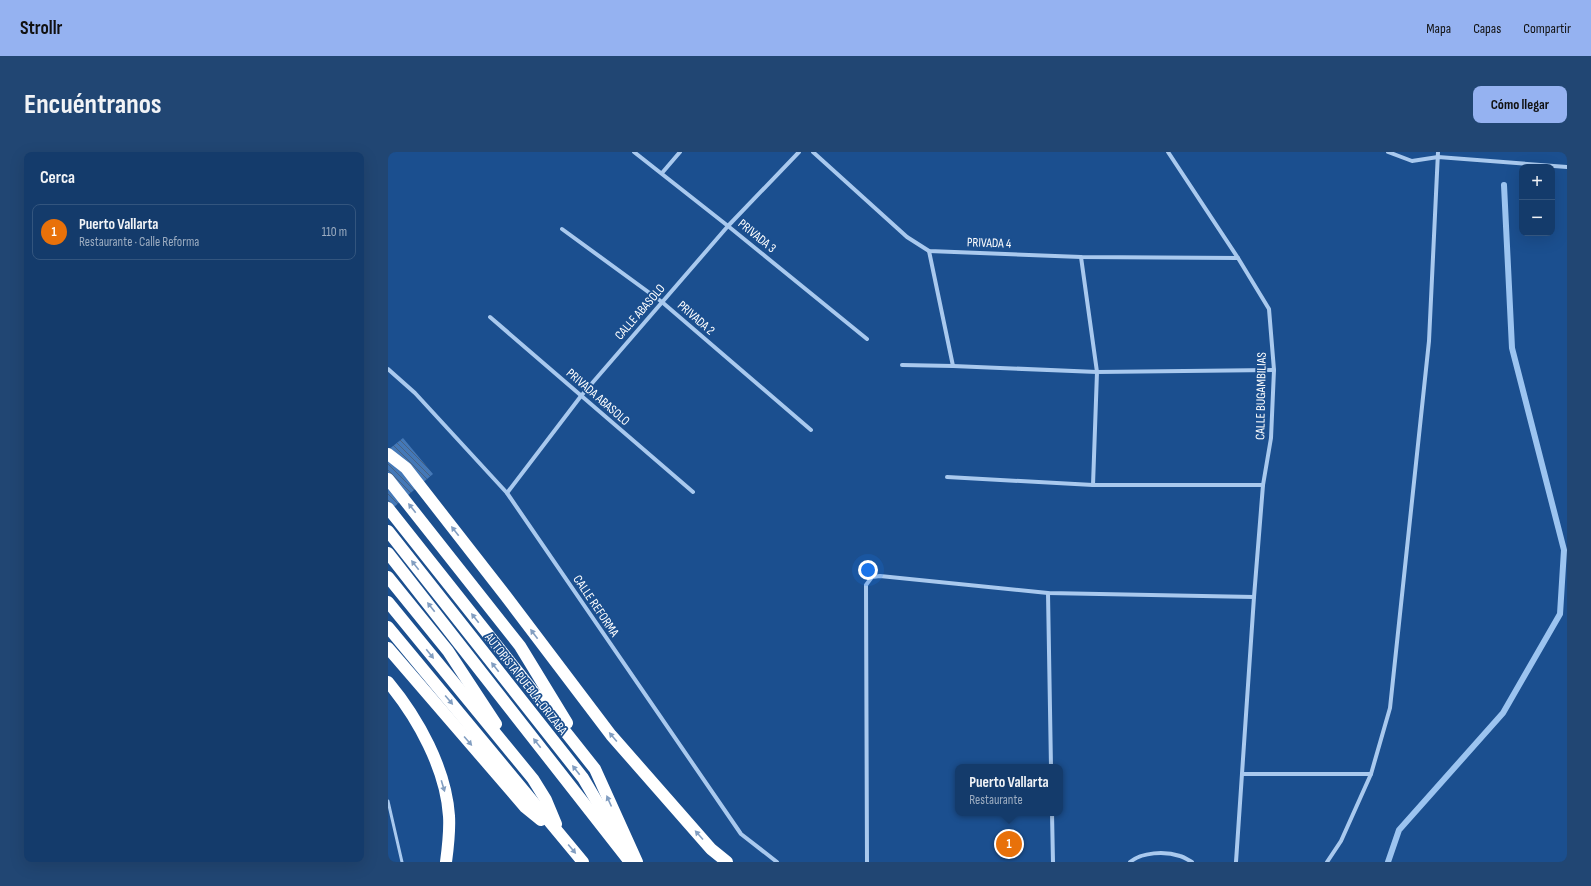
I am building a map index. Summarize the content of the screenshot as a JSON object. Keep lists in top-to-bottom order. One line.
{"streets":{"highway":["AUTOPISTA PUEBLA-ORIZABA"],"street":["PRIVADA 3","PRIVADA 4","CALLE ABASOLO","PRIVADA 2","CALLE BUGAMBILIAS","PRIVADA ABASOLO","CALLE REFORMA"]},"crossings":[["PRIVADA 3","CALLE ABASOLO"],["PRIVADA 4","CALLE BUGAMBILIAS"],["CALLE ABASOLO","PRIVADA 2"],["CALLE ABASOLO","PRIVADA ABASOLO"],["CALLE ABASOLO","CALLE REFORMA"]],"page":{"header":"Strollr","nav":["Mapa","Capas","Compartir"],"buttons":"Cómo llegar","title":"Encuéntranos","heading":"Cerca","map_buttons":["+","−"],"list":[{"mark":"1","name":"Puerto Vallarta","note":"Restaurante · Calle Reforma","value":"110 m"}],"popup":["Puerto Vallarta","Restaurante"],"pins":"1"}}
